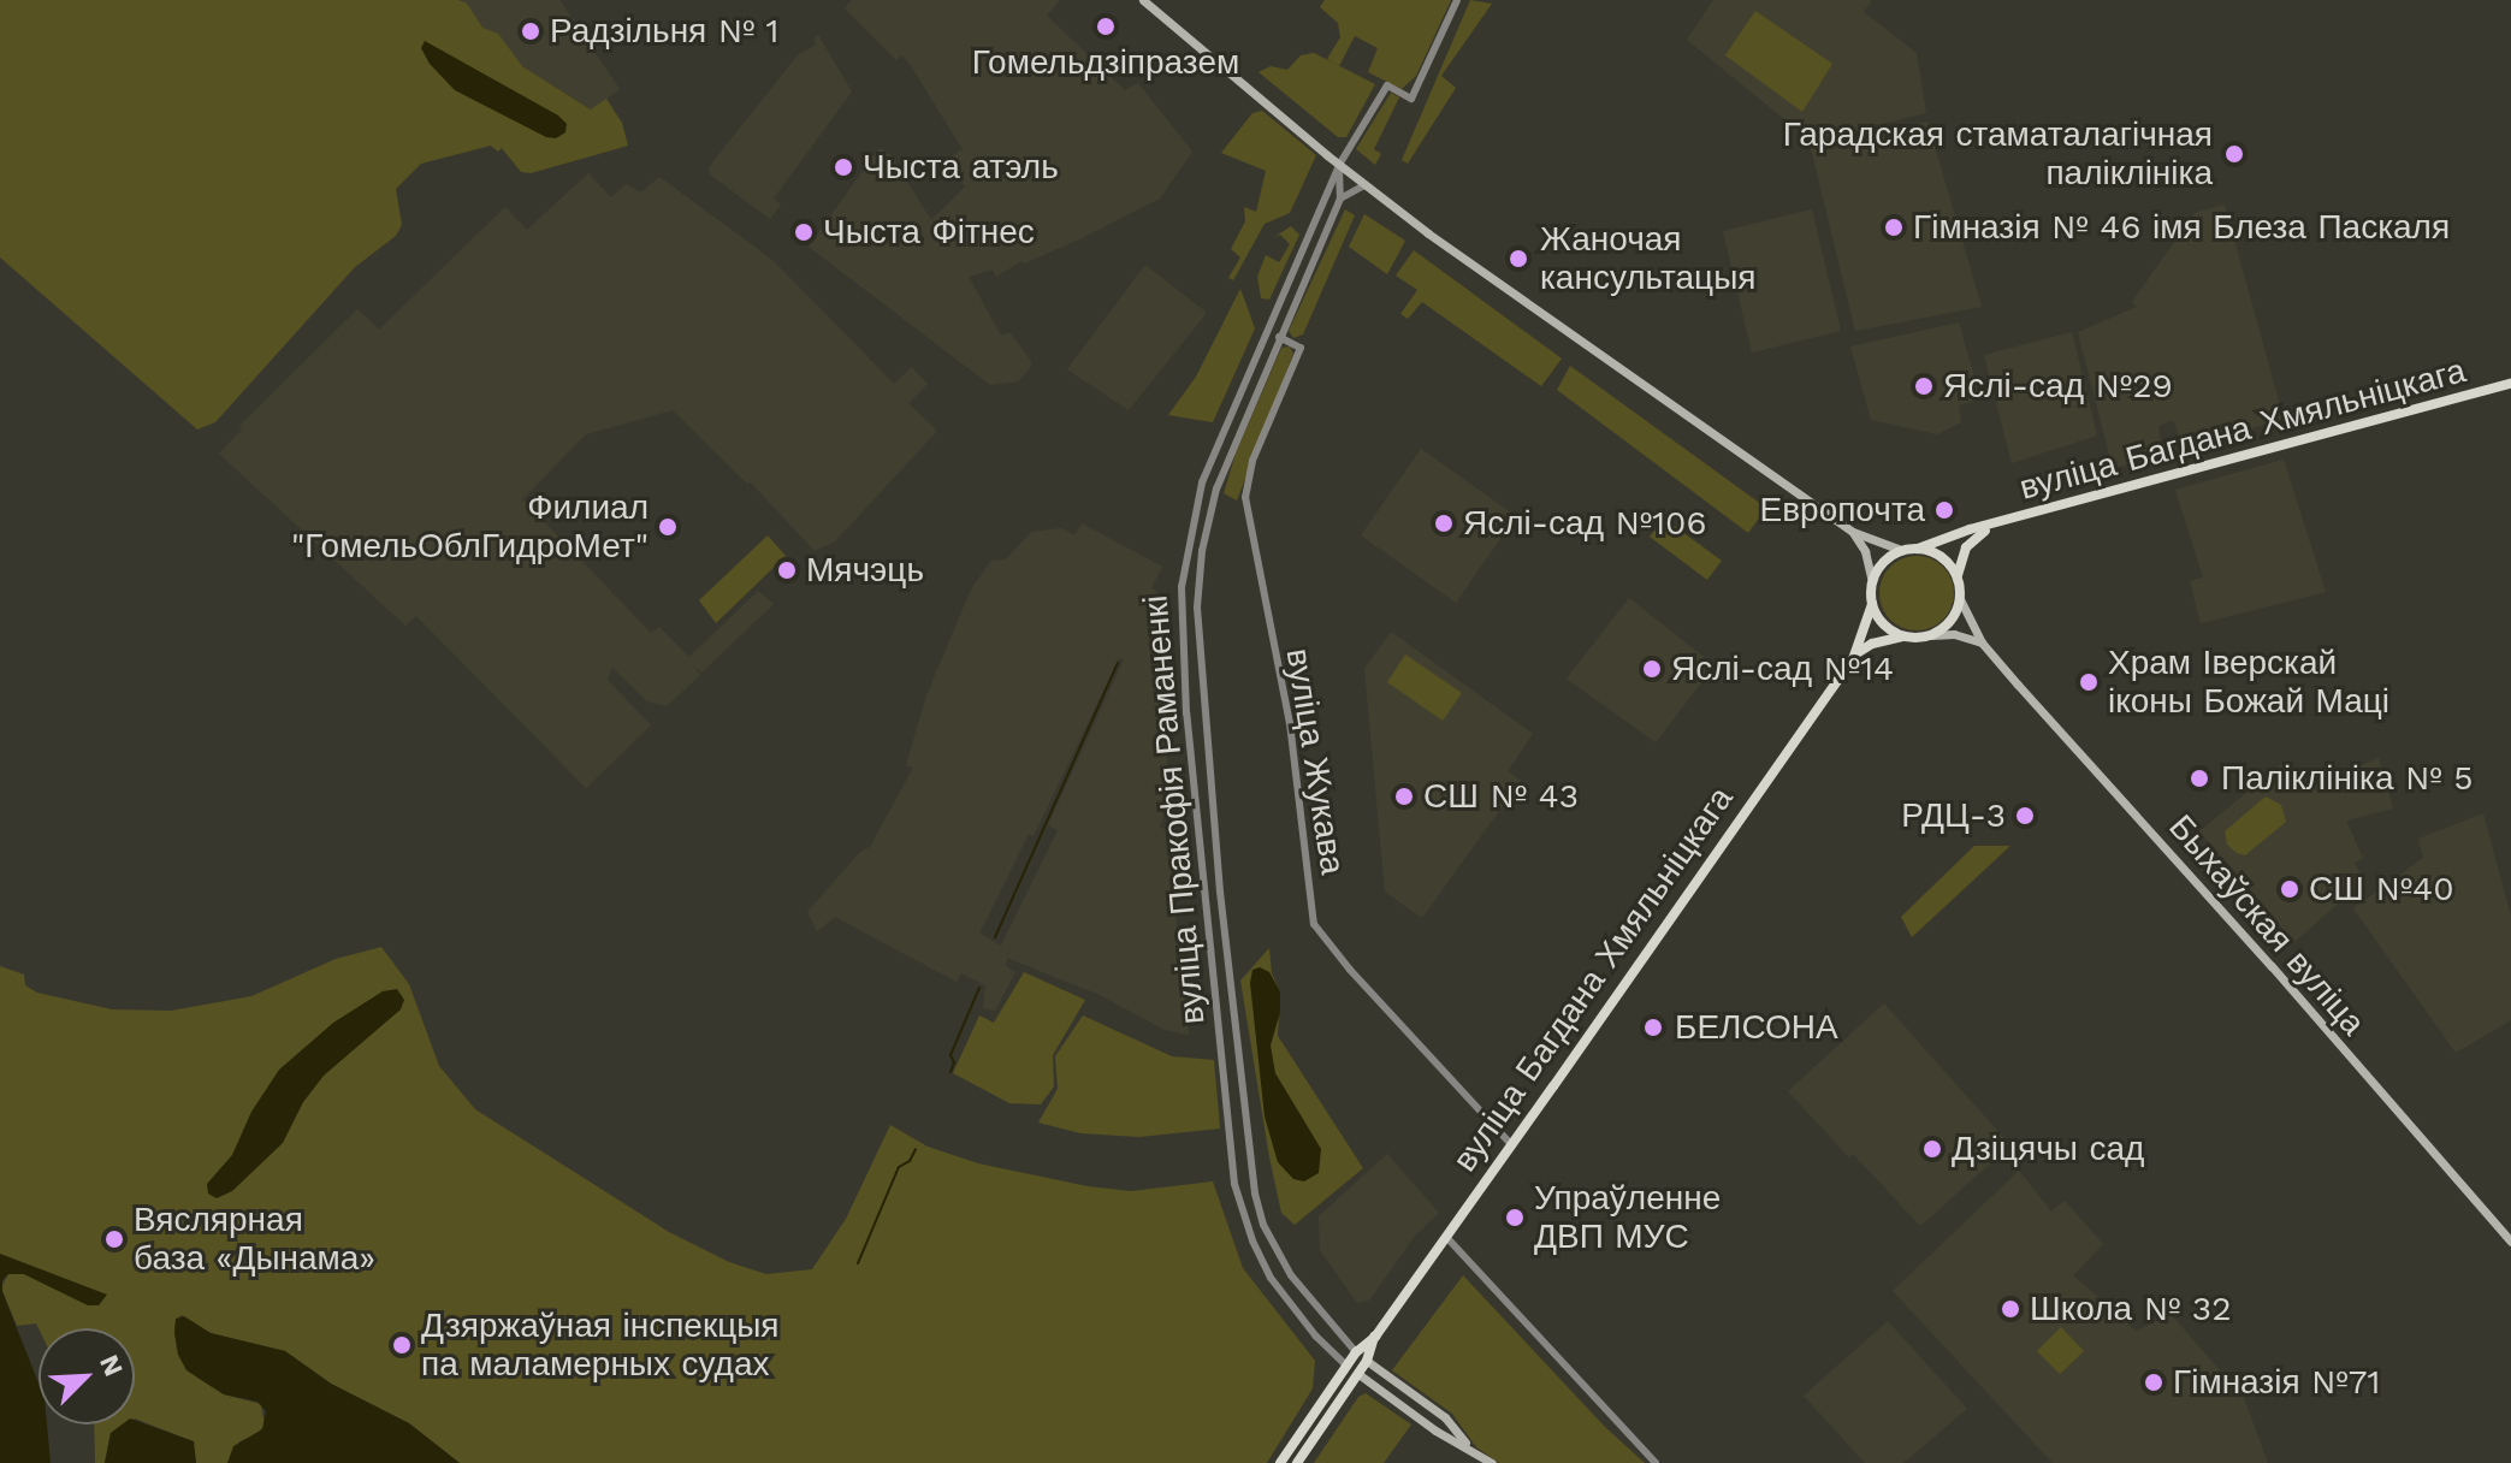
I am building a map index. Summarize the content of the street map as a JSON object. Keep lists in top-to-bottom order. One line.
{"streets":{"main road":["вуліца Багдана Хмяльніцкага","Быхаўская вуліца"],"street":["вуліца Жукава","вуліца Пракофія Раманенкі"]},"crossings":[["вуліца Багдана Хмяльніцкага","вуліца Жукава"],["вуліца Багдана Хмяльніцкага","вуліца Пракофія Раманенкі"],["вуліца Багдана Хмяльніцкага","Быхаўская вуліца"],["вуліца Жукава","вуліца Пракофія Раманенкі"]],"places":["Гомельдзіпразем","Радзільня № 1","Гарадская стаматалагічная паліклініка","Чыста атэль","Гімназія № 46 імя Блеза Паскаля","Чыста Фітнес","Жаночая кансультацыя","Яслі-сад №29","Европочта","Яслі-сад №106","Филиал \"ГомельОблГидроМет\"","Мячэць","Яслі-сад №14","Храм Іверскай іконы Божай Маці","Паліклініка № 5","СШ № 43","РДЦ-3","СШ №40","БЕЛСОНА","Дзіцячы сад","Упраўленне ДВП МУС","Вяслярная база «Дынама»","Школа № 32","Дзяржаўная інспекцыя па маламерных судах","Гімназія №71"],"north":"top right"}
